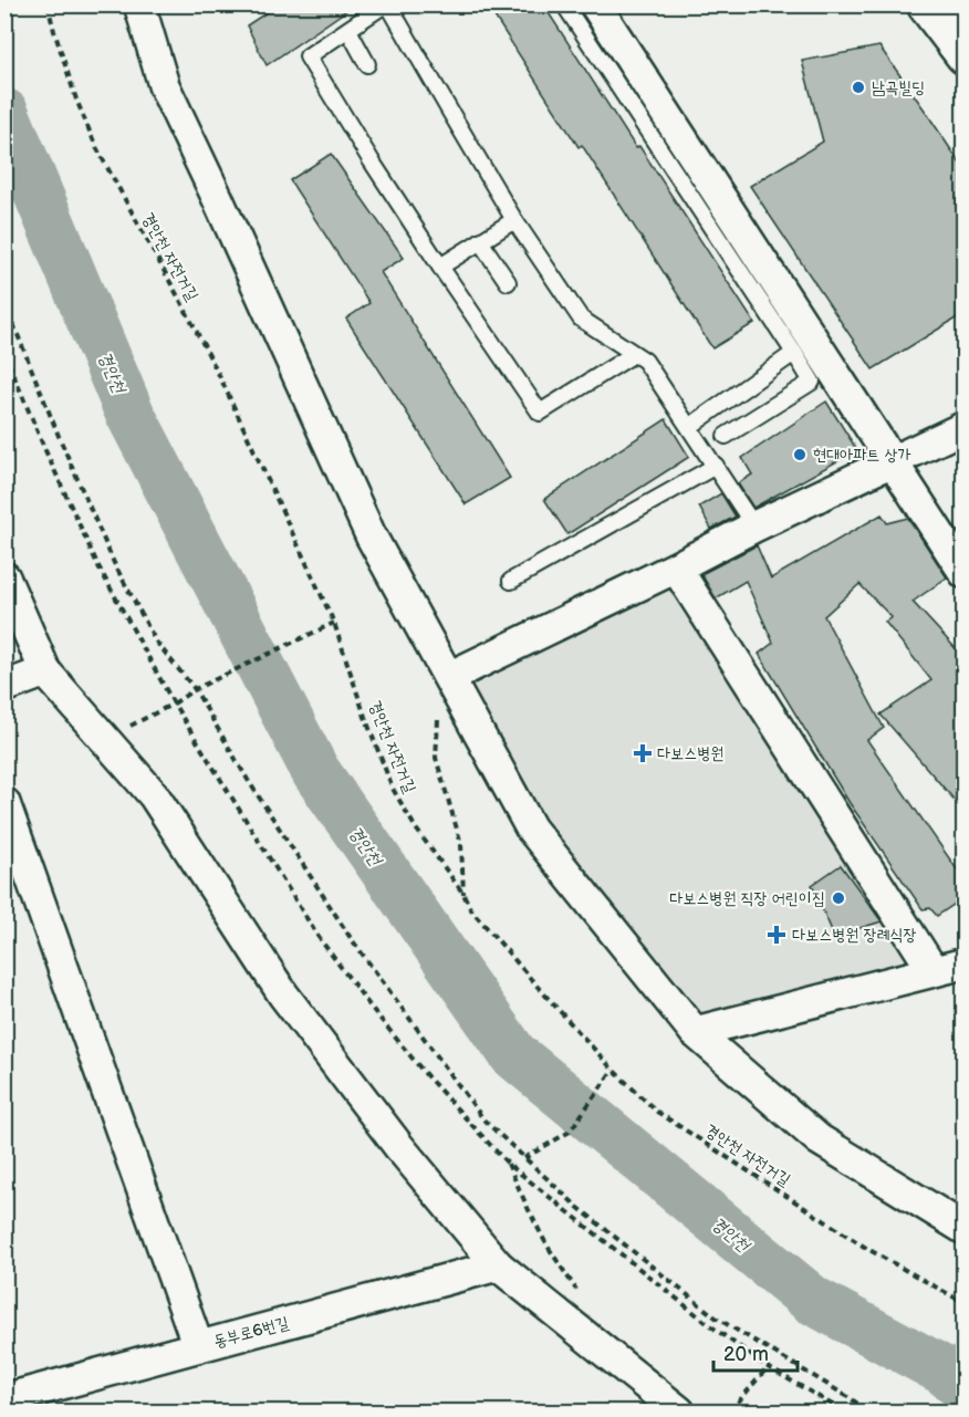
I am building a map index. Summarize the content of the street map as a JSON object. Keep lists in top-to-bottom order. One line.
{"streets":{"street":["동부로6번길"],"path":["경안천 자전거길"]},"water":["경안천"],"places":{"other":["남곡빌딩","현대아파트 상가","다보스병원 직장 어린이집"],"health":["다보스병원","다보스병원 장례식장"]},"scale_bar":"20 m"}
